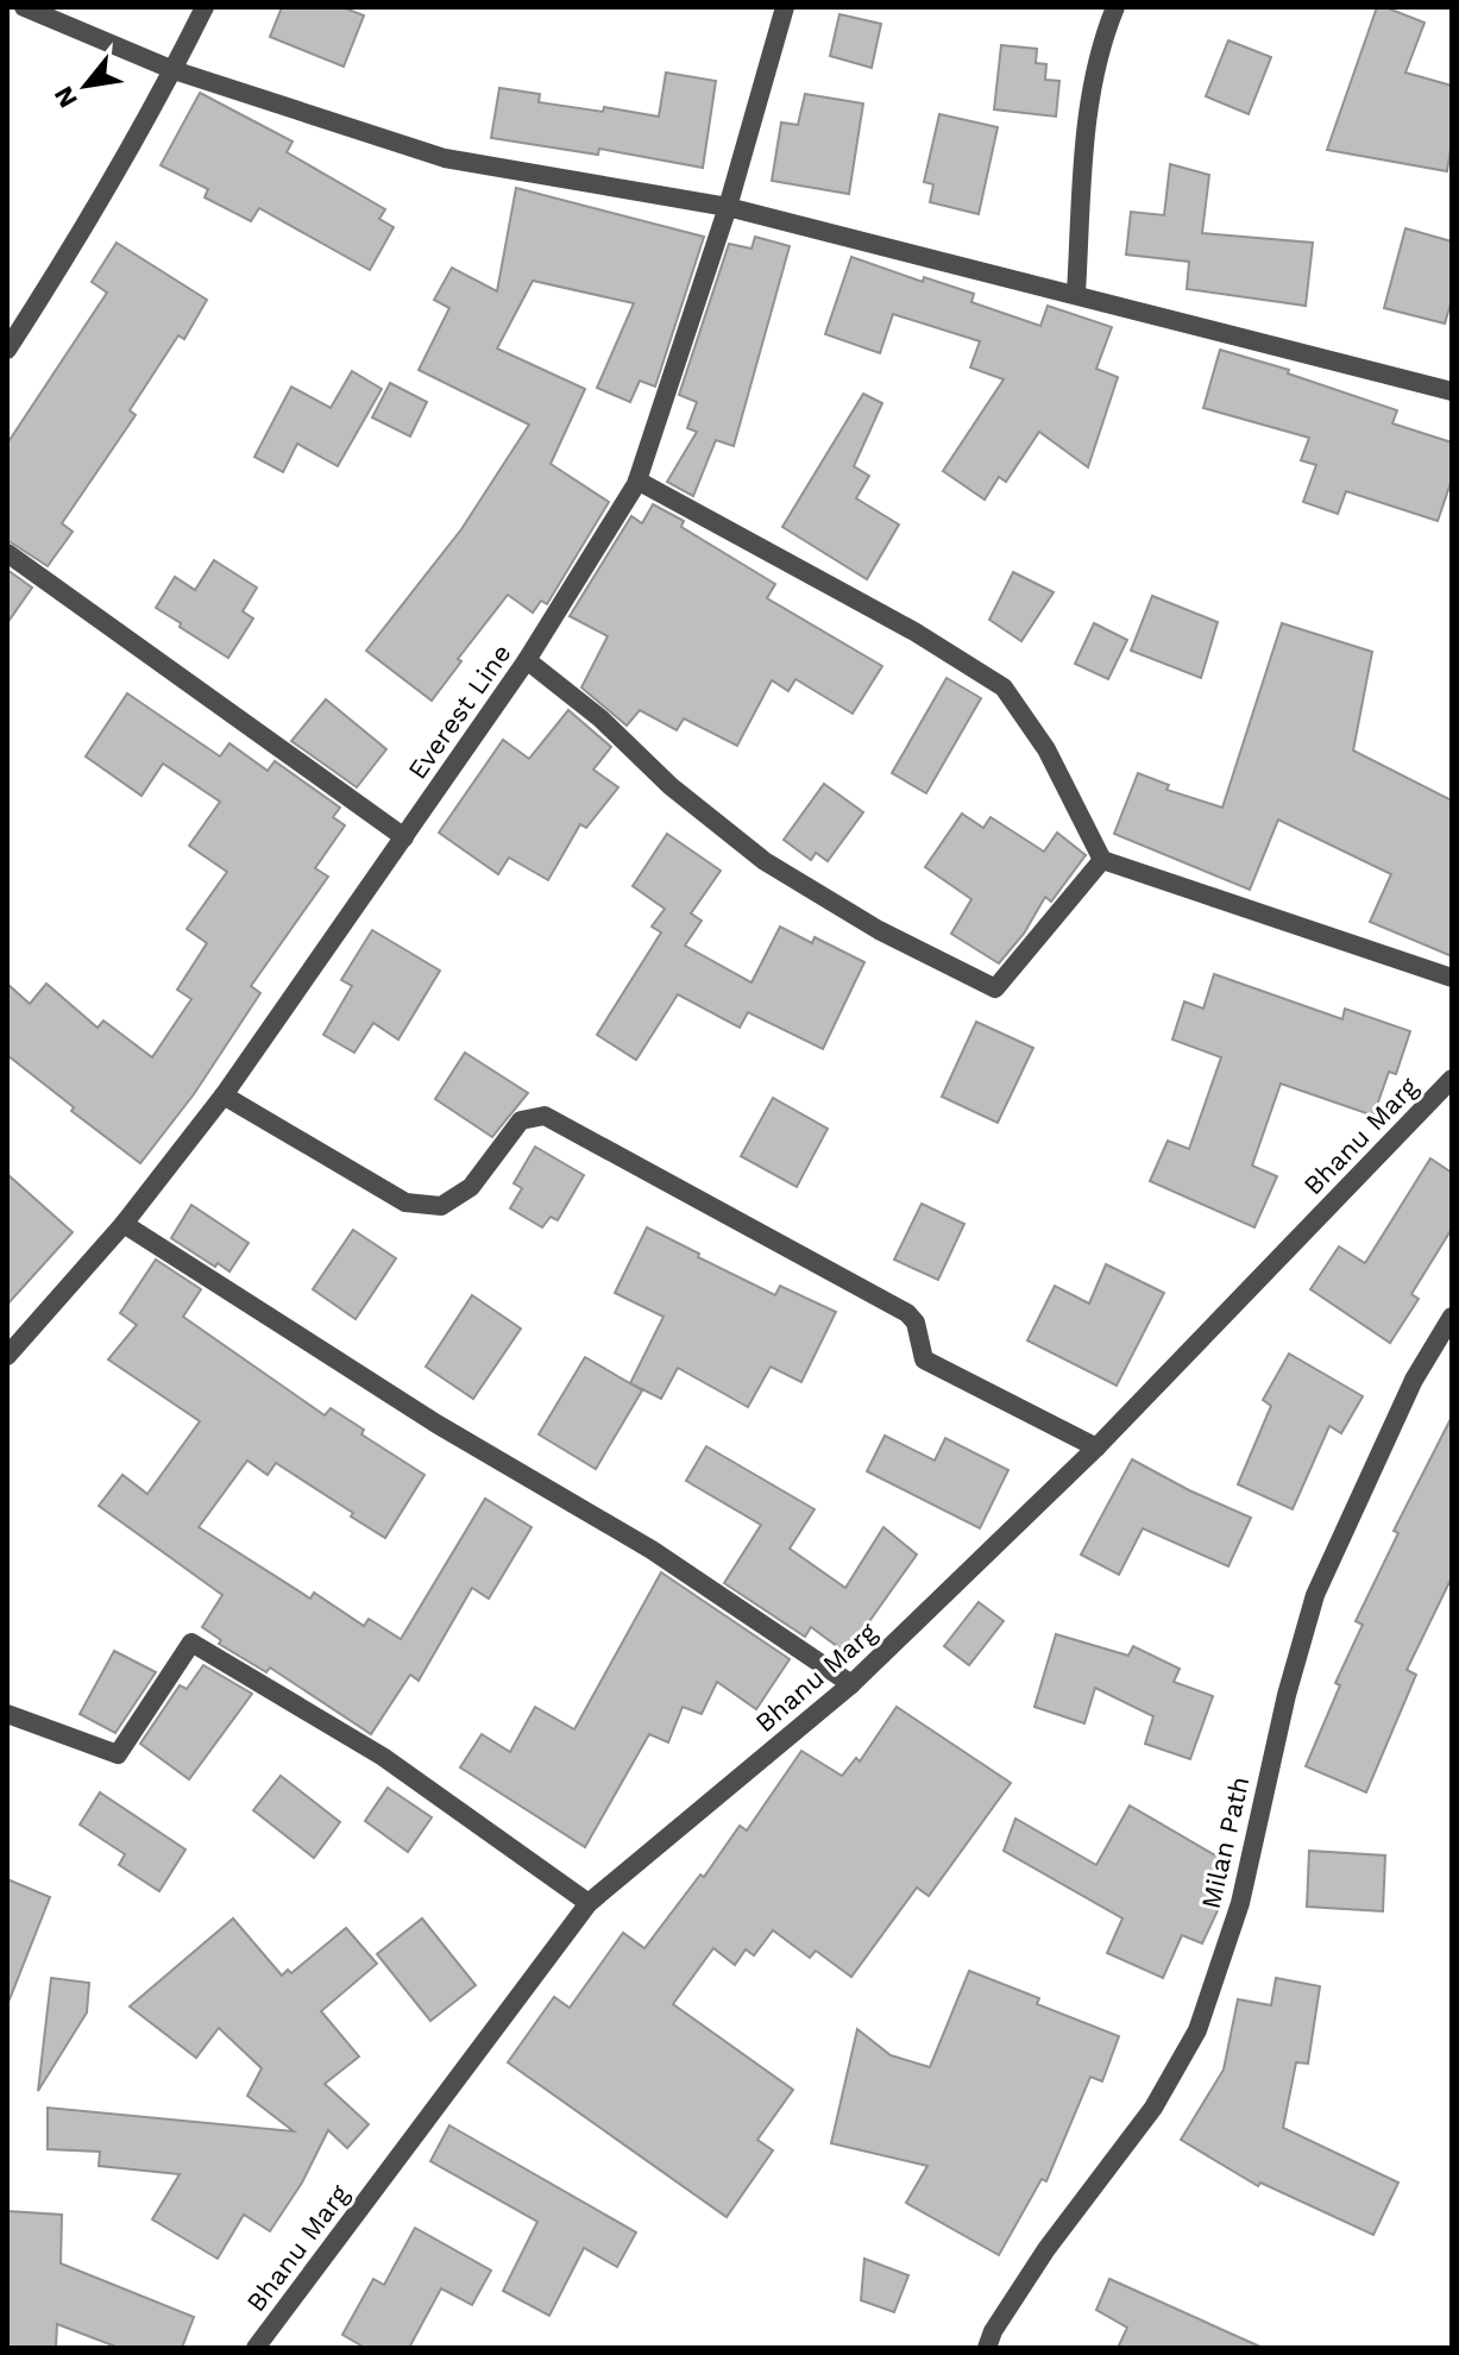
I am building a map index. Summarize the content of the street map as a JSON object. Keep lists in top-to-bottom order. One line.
{"streets":{"street":["Everest Line","Bhanu Marg","Milan Path"]},"north":"bottom left"}
